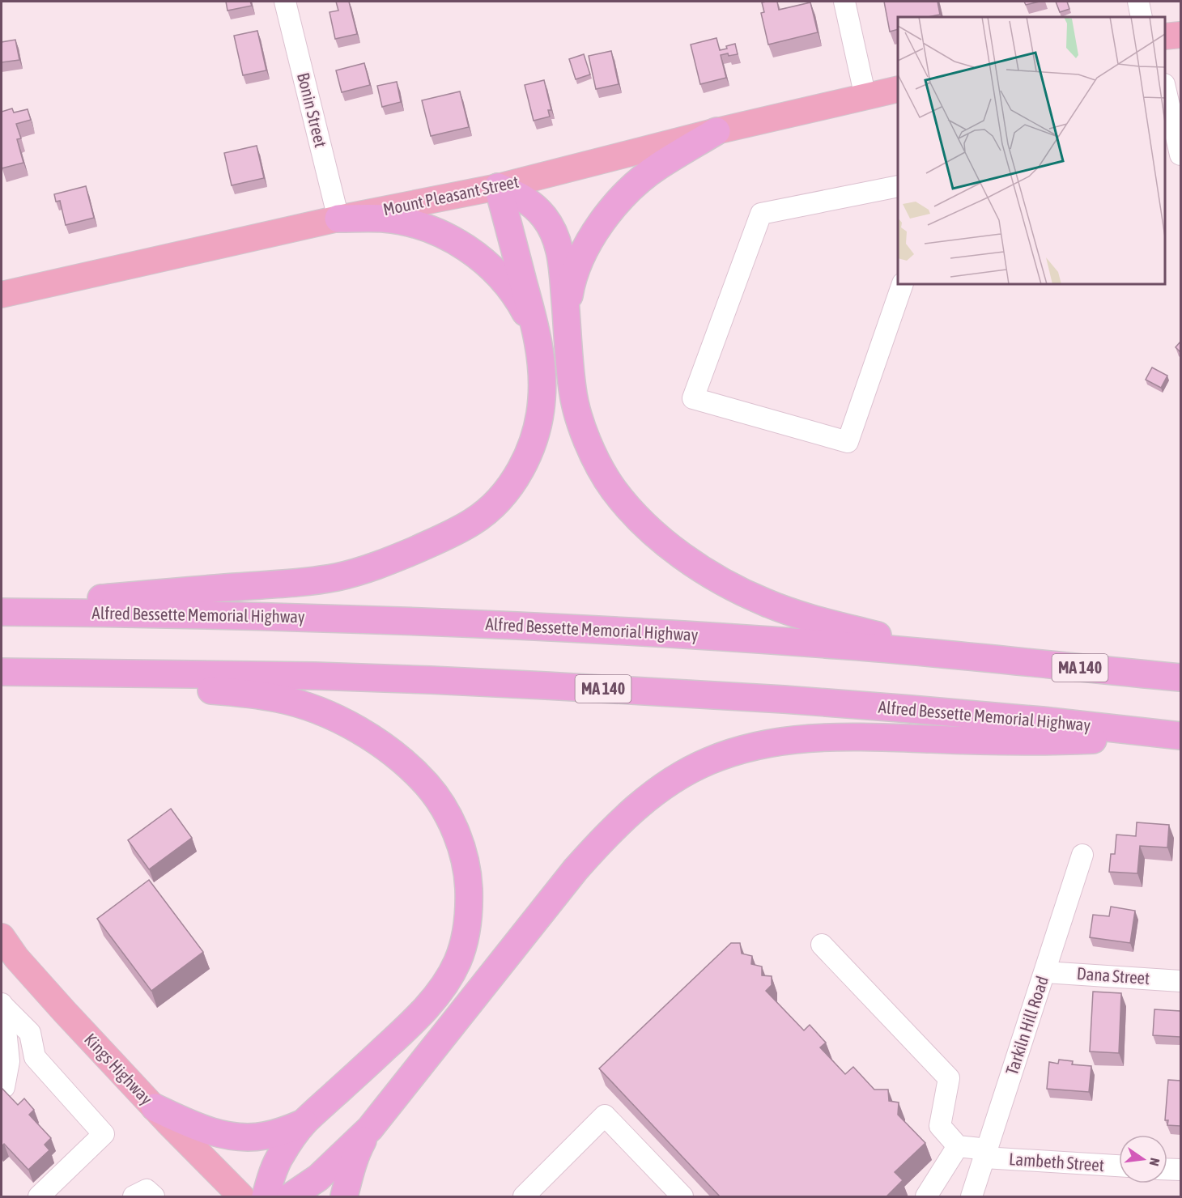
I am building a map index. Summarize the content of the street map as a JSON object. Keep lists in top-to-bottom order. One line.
{"streets":{"highway":["Alfred Bessette Memorial Highway","MA 140"],"main road":["Mount Pleasant Street","Kings Highway"],"street":["Bonin Street","Dana Street","Tarkiln Hill Road","Lambeth Street"]},"crossings":[["Bonin Street","Mount Pleasant Street"],["Dana Street","Tarkiln Hill Road"],["Tarkiln Hill Road","Lambeth Street"]],"north":"right"}
